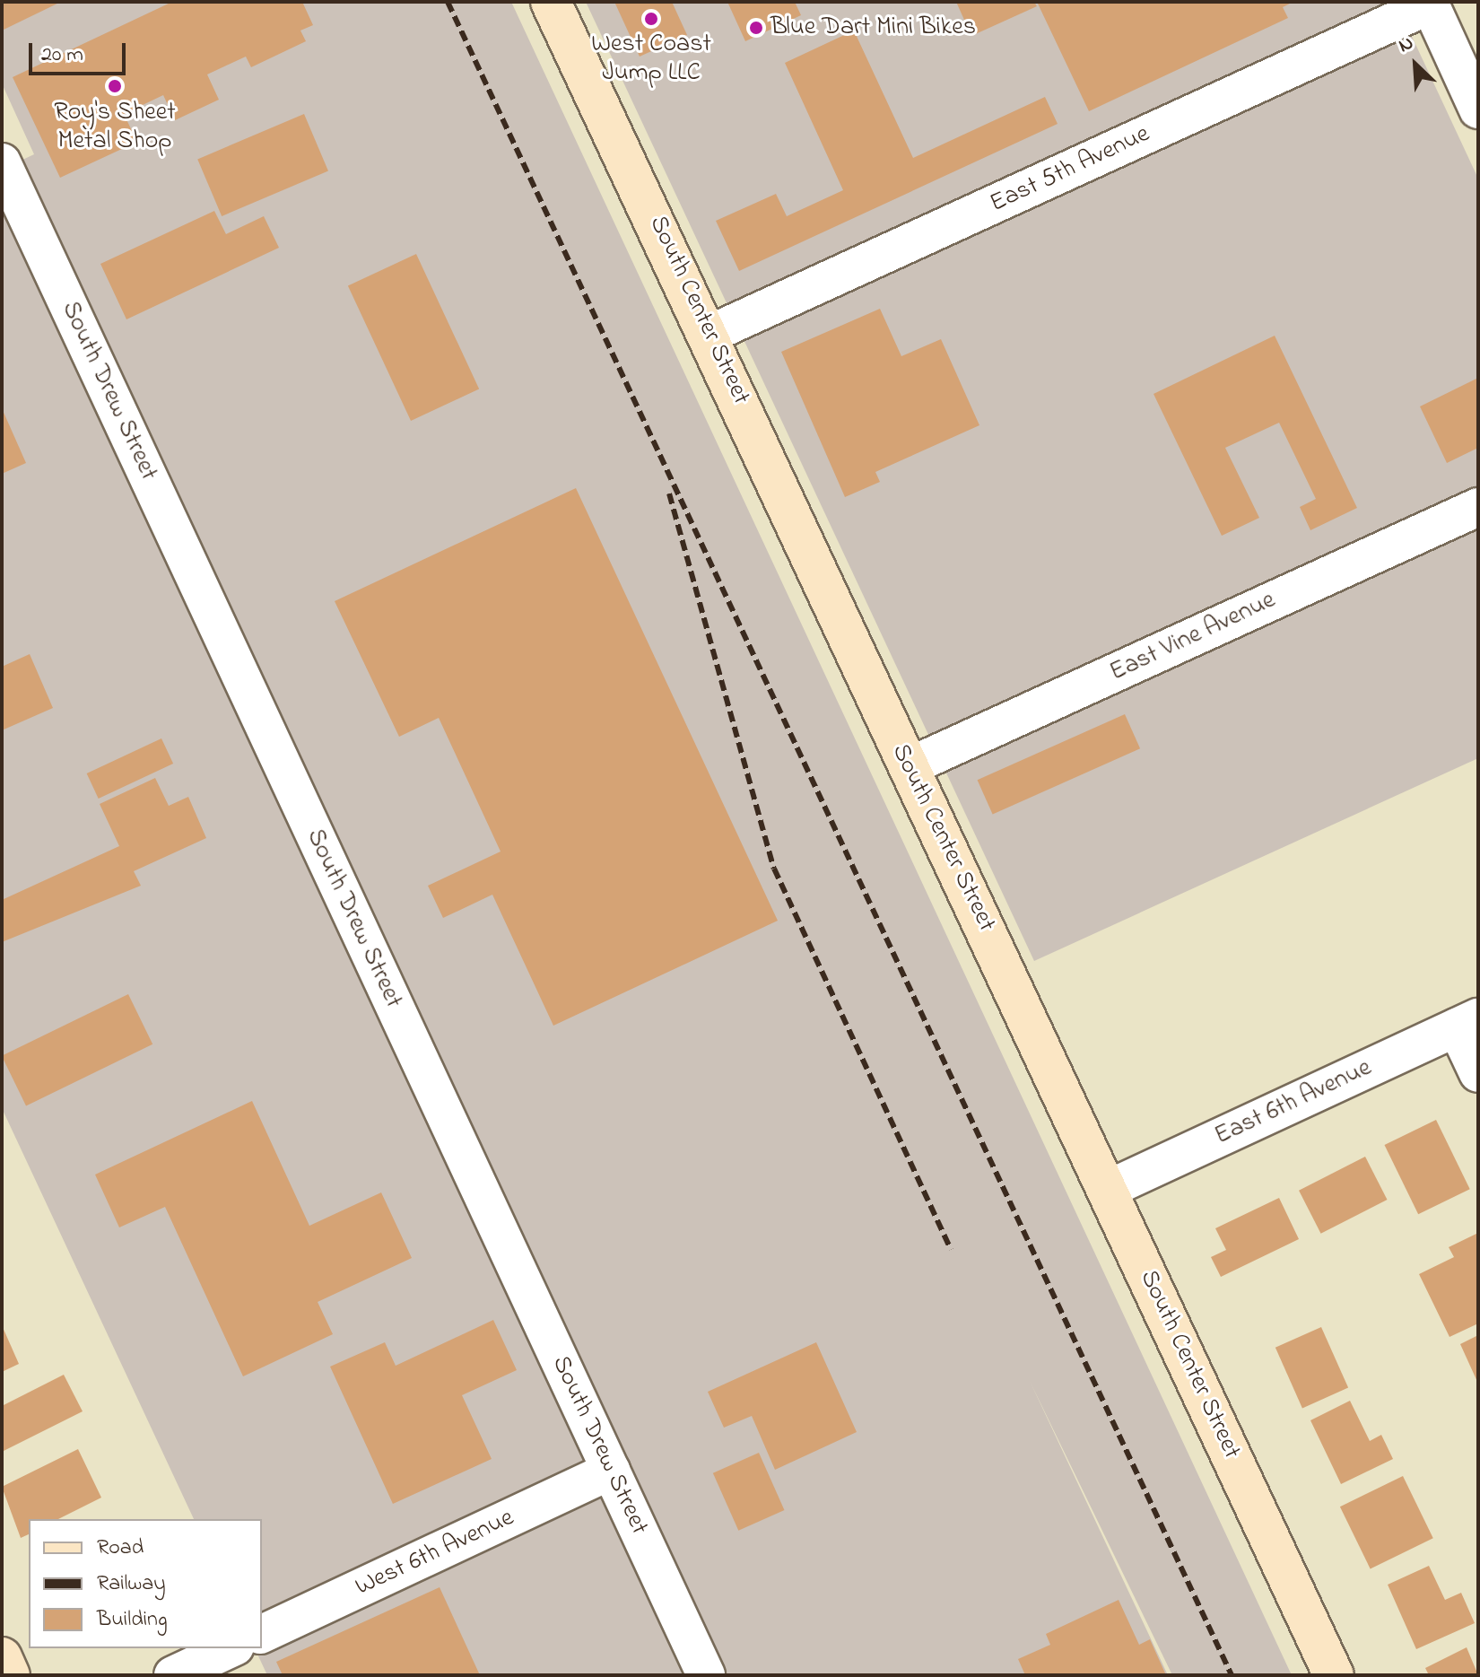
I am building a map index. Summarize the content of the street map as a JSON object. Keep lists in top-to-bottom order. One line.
{"streets":{"street":["East 5th Avenue","South Center Street","South Drew Street","East Vine Avenue","East 6th Avenue","West 6th Avenue"]},"crossings":[["East 5th Avenue","South Center Street"],["South Center Street","East Vine Avenue"],["South Center Street","East 6th Avenue"],["South Drew Street","West 6th Avenue"]],"places":["West Coast Jump LLC","Blue Dart Mini Bikes","Roy's Sheet Metal Shop"],"legend":["Road","Railway","Building"],"scale_bar":"20 m","north":"top left"}
